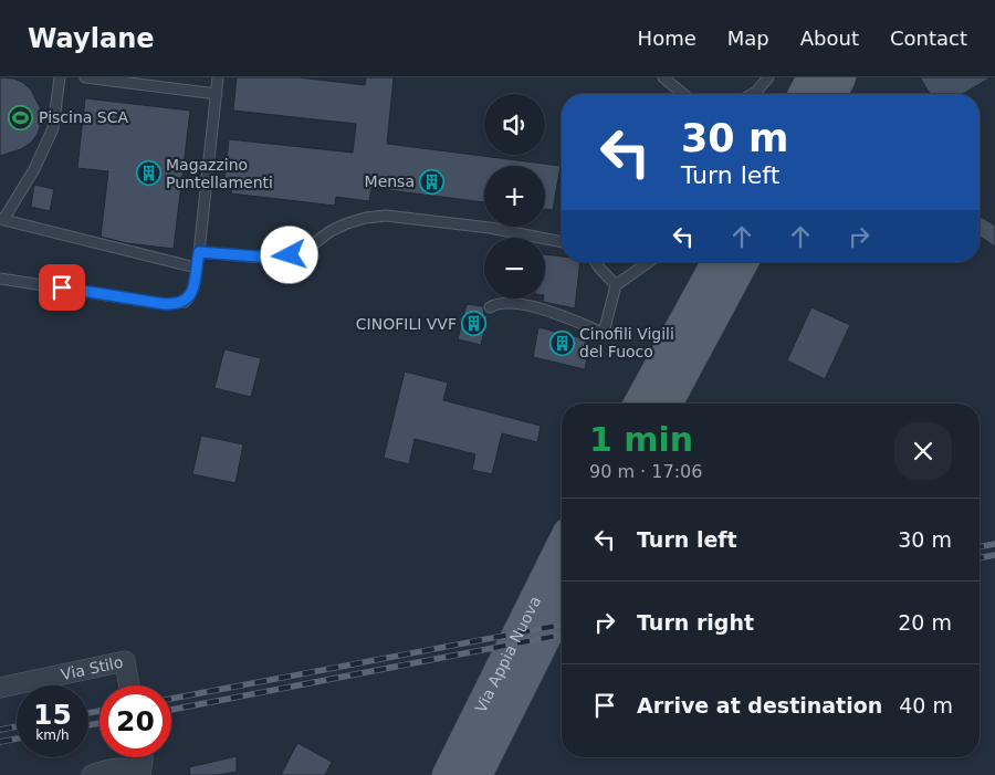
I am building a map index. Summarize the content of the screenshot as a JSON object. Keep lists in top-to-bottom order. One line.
{"streets":{"main road":["Via Appia Nuova"],"street":["Via Stilo"]},"places":{"sports":["Piscina SCA"],"building":["Magazzino Puntellamenti","Mensa","CINOFILI VVF","Cinofili Vigili del Fuoco"]},"page":{"header":"Waylane","nav":["Home","Map","About","Contact"],"map_buttons":["+","−"],"turn":["30 m","Turn left"],"heading":["1 min","90 m · 17:06"],"list":[{"name":"Turn left","value":"30 m"},{"name":"Turn right","value":"20 m"},{"name":"Arrive at destination","value":"40 m"}],"speed":"15 km/h","limit":"20"}}
